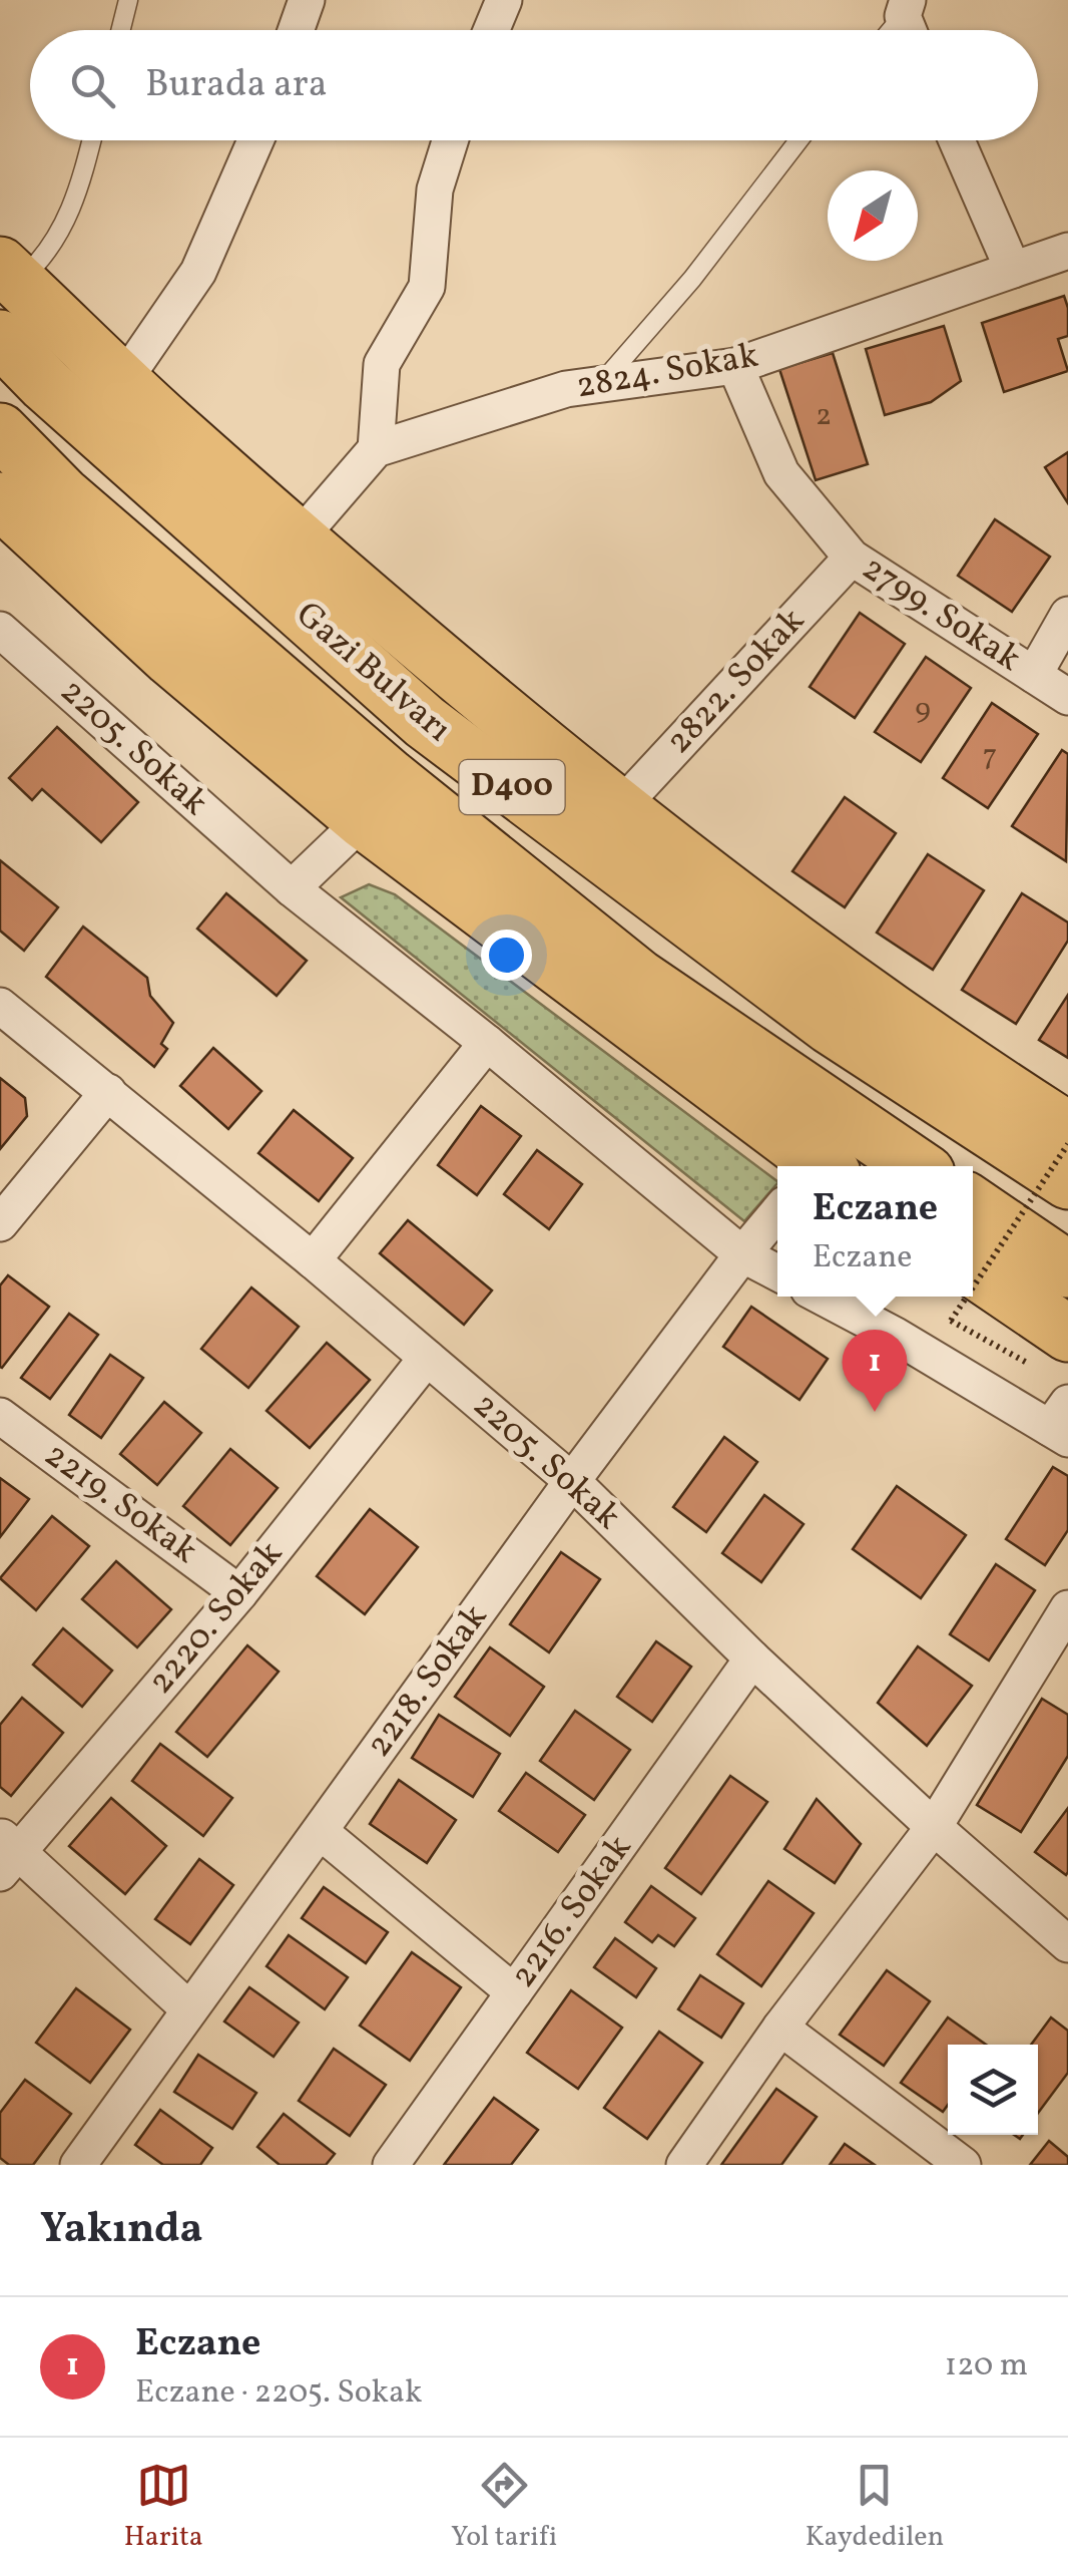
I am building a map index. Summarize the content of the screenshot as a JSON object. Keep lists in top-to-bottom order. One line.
{"streets":{"highway":["Gazi Bulvarı","D400"],"street":["2824. Sokak","2799. Sokak","2822. Sokak","2205. Sokak","2219. Sokak","2220. Sokak","2218. Sokak","2216. Sokak"]},"crossings":[["2824. Sokak","2799. Sokak"],["2799. Sokak","2822. Sokak"],["2205. Sokak","2220. Sokak"],["2205. Sokak","2218. Sokak"],["2205. Sokak","2216. Sokak"],["2219. Sokak","2220. Sokak"]],"house_numbers":["2","9","7"],"north":"bottom left","page":{"search":"Burada ara","popup":["Eczane","Eczane"],"pins":"1","heading":"Yakında","list":[{"mark":"1","name":"Eczane","note":"Eczane · 2205. Sokak","value":"120 m"}],"nav":["Harita","Yol tarifi","Kaydedilen"]}}
